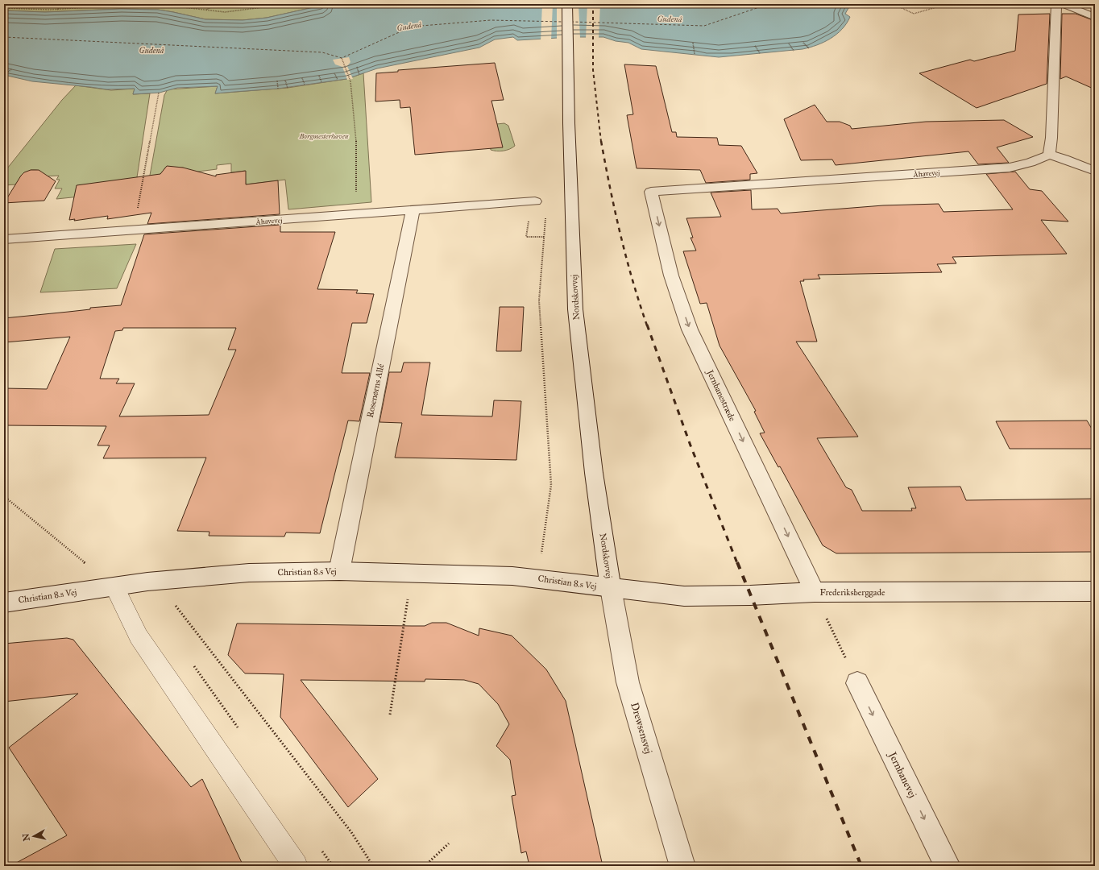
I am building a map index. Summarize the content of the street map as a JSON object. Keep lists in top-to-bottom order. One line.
{"streets":{"street":["Åhavevej","Nordskovvej","Rosenørns Allé","Jernbanestræde","Christian 8.s Vej","Frederiksberggade","Drewsensvej","Jernbanevej"]},"crossings":[["Åhavevej","Rosenørns Allé"],["Åhavevej","Jernbanestræde"],["Nordskovvej","Christian 8.s Vej"],["Nordskovvej","Frederiksberggade"],["Nordskovvej","Drewsensvej"],["Rosenørns Allé","Christian 8.s Vej"],["Jernbanestræde","Frederiksberggade"],["Christian 8.s Vej","Frederiksberggade"],["Christian 8.s Vej","Drewsensvej"],["Frederiksberggade","Drewsensvej"]],"one_way":["Jernbanestræde","Jernbanevej"],"water":["Gudenå"],"parks":["Borgmesterhaven"],"north":"left"}
